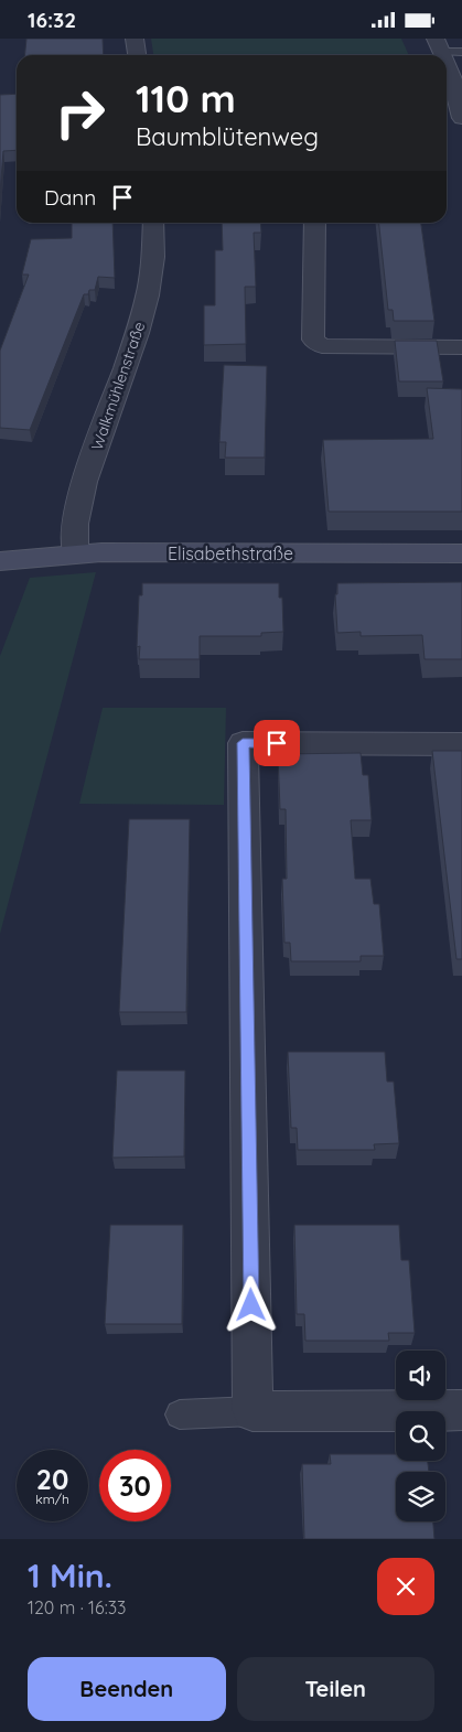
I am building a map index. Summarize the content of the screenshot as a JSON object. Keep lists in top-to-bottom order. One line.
{"streets":{"street":["Walkmühlenstraße","Elisabethstraße"]},"crossings":[["Walkmühlenstraße","Elisabethstraße"]],"page":{"status":"16:32","turn":["110 m","Baumblütenweg"],"then":"Dann","speed":"20 km/h","limit":"30","heading":["1 Min.","120 m · 16:33"],"buttons":["Beenden","Teilen"]}}
